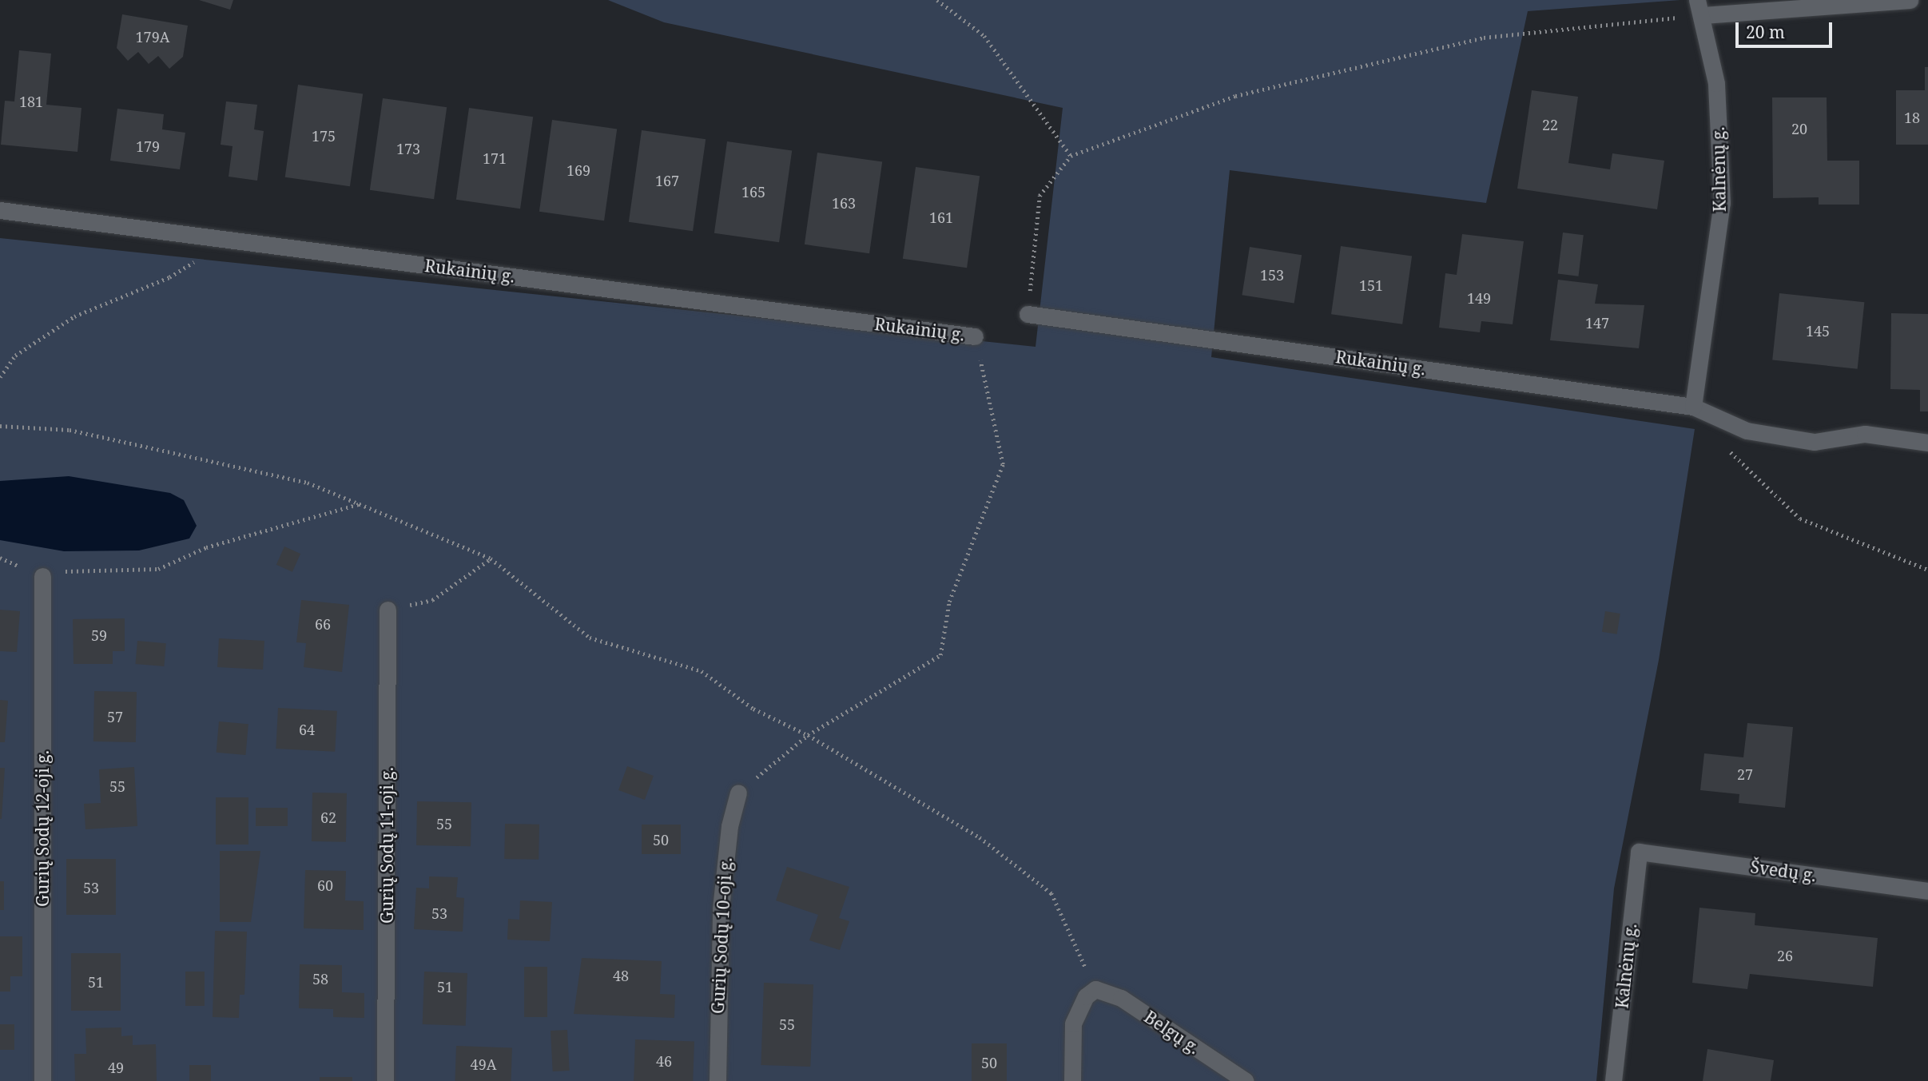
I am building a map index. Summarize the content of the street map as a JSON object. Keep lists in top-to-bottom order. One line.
{"streets":{"street":["Kalnėnų g.","Rukainių g.","Gurių Sodų 12-oji g.","Gurių Sodų 11-oji g.","Švedų g.","Gurių Sodų 10-oji g.","Belgų g."]},"crossings":[["Kalnėnų g.","Rukainių g."],["Kalnėnų g.","Švedų g."]],"house_numbers":["179A","181","18","22","20","175","179","173","171","169","167","165","163","161","153","151","149","147","145","66","59","57","64","27","55","62","55","50","60","53","53","26","48","58","51","51","55","46","50","49A","49"],"scale_bar":"20 m"}
